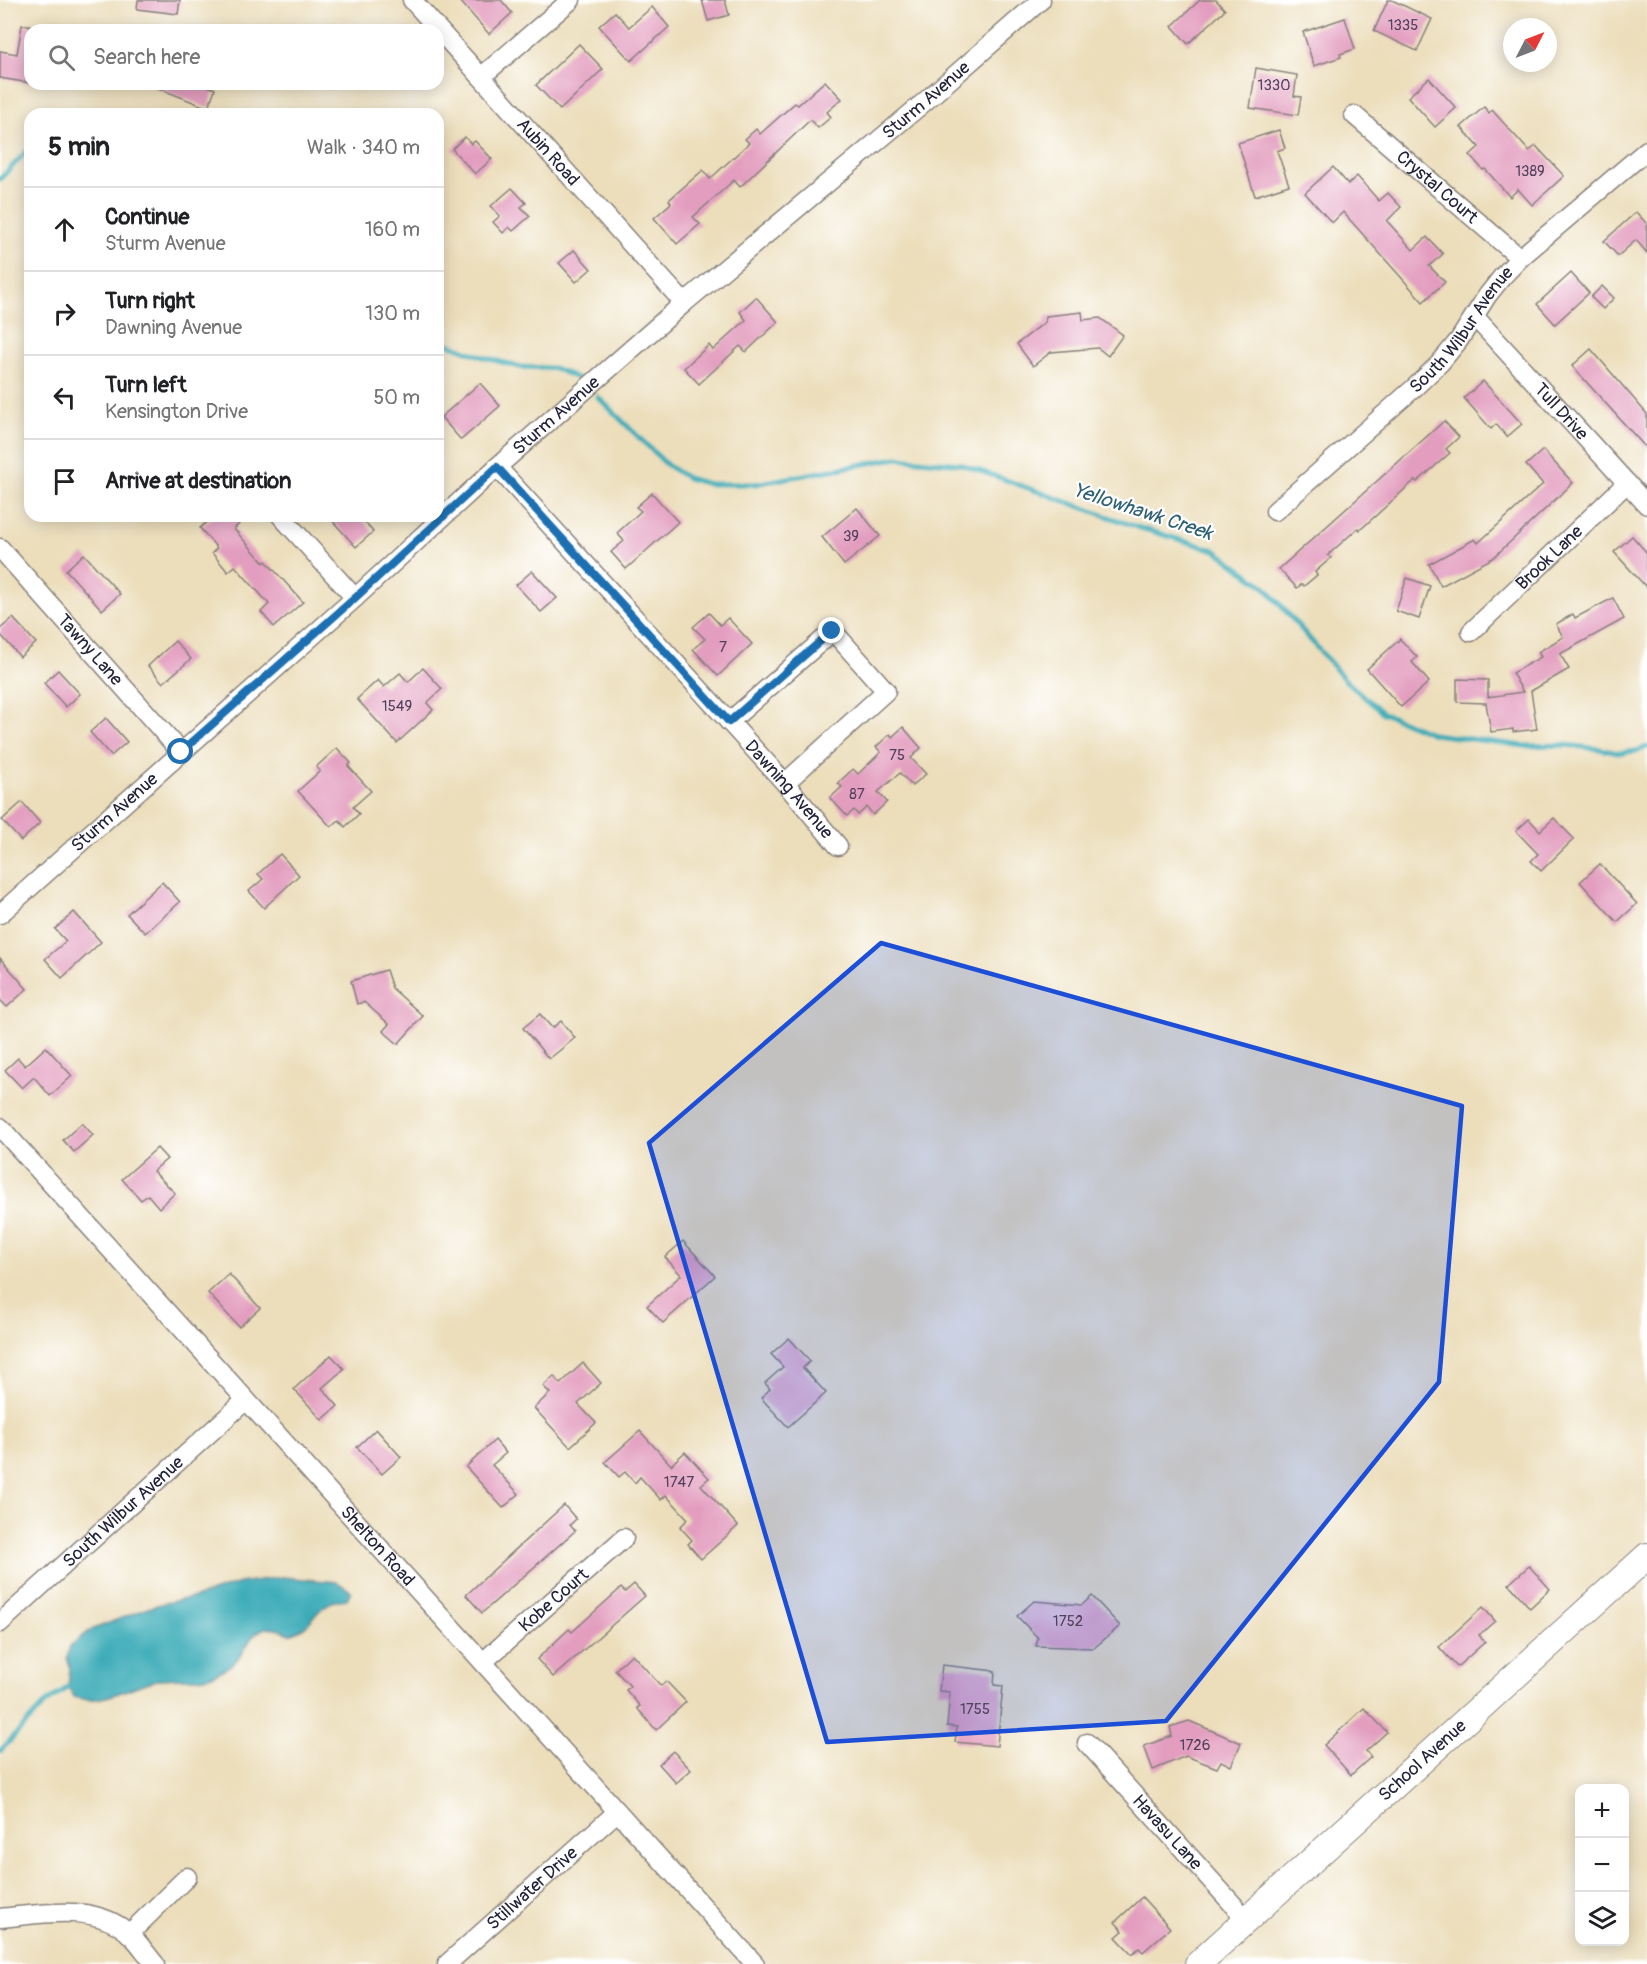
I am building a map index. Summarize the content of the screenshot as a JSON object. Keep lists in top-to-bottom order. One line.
{"streets":{"main road":["School Avenue"],"street":["Sturm Avenue","Aubin Road","Crystal Court","South Wilbur Avenue","Tull Drive","Brook Lane","Tawny Lane","Dawning Avenue","Shelton Road","Kobe Court","Havasu Lane","Stillwater Drive"]},"crossings":[["Sturm Avenue","Aubin Road"],["Sturm Avenue","Tawny Lane"],["Sturm Avenue","Dawning Avenue"],["Crystal Court","South Wilbur Avenue"],["South Wilbur Avenue","Tull Drive"],["South Wilbur Avenue","Shelton Road"],["Tull Drive","Brook Lane"],["Shelton Road","Kobe Court"],["Shelton Road","Stillwater Drive"],["School Avenue","Havasu Lane"]],"water":["Yellowhawk Creek"],"house_numbers":["1335","1330","1389","39","7","1549","75","87","1747","1752","1755","1726"],"north":"top right","page":{"search":"Search here","heading":["5 min","Walk · 340 m"],"list":[["Continue","Sturm Avenue","160 m"],["Turn right","Dawning Avenue","130 m"],["Turn left","Kensington Drive","50 m"],"Arrive at destination"],"map_buttons":["+","−"]}}
